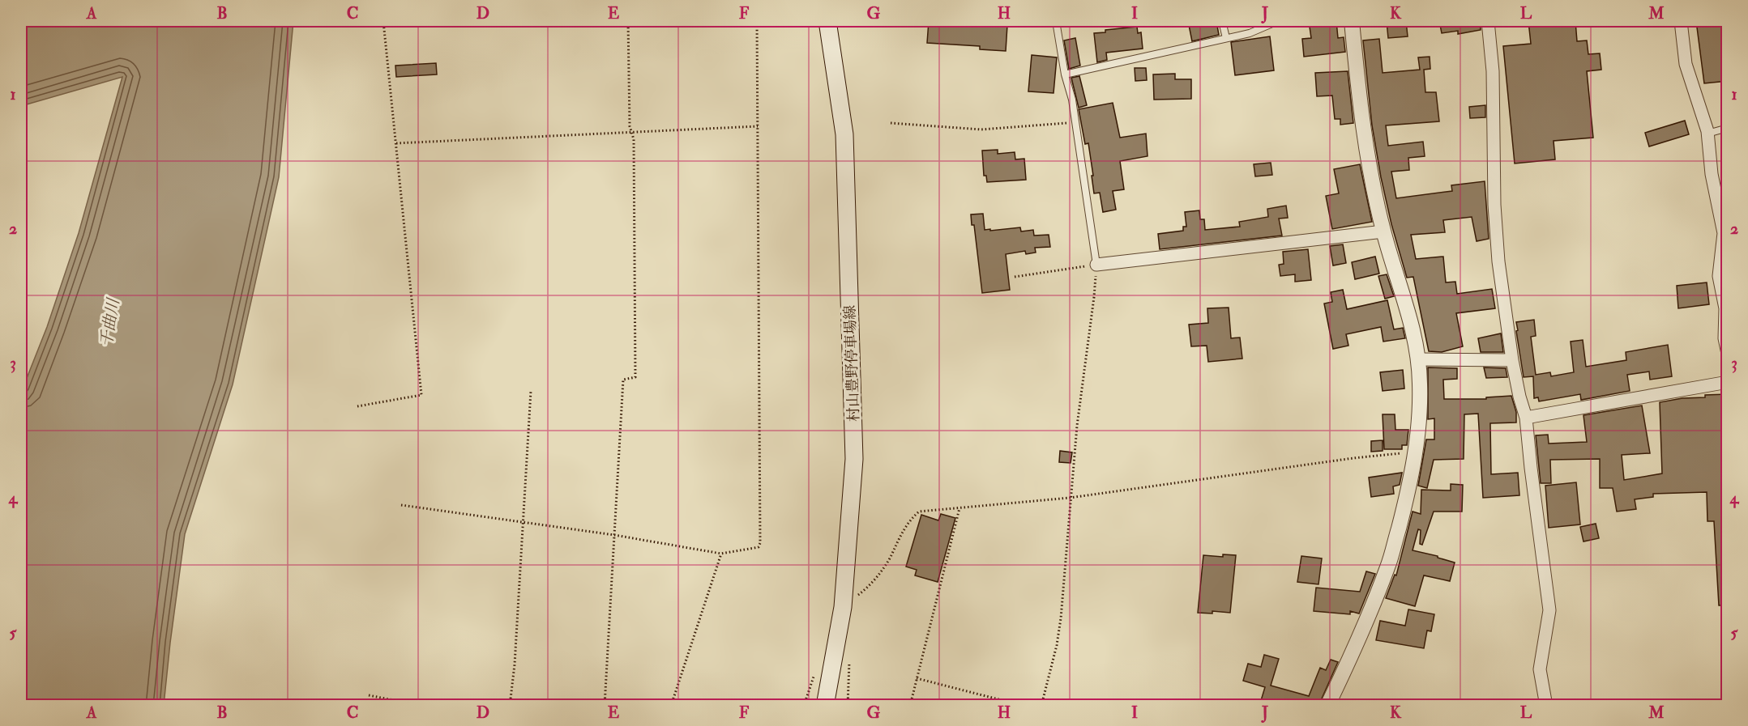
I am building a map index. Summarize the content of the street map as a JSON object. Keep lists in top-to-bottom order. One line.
{"streets":{"main road":["村山豊野停車場線"]},"water":["千曲川"],"grid":{"columns":["A","B","C","D","E","F","G","H","I","J","K","L","M"],"rows":["1","2","3","4","5"]}}
